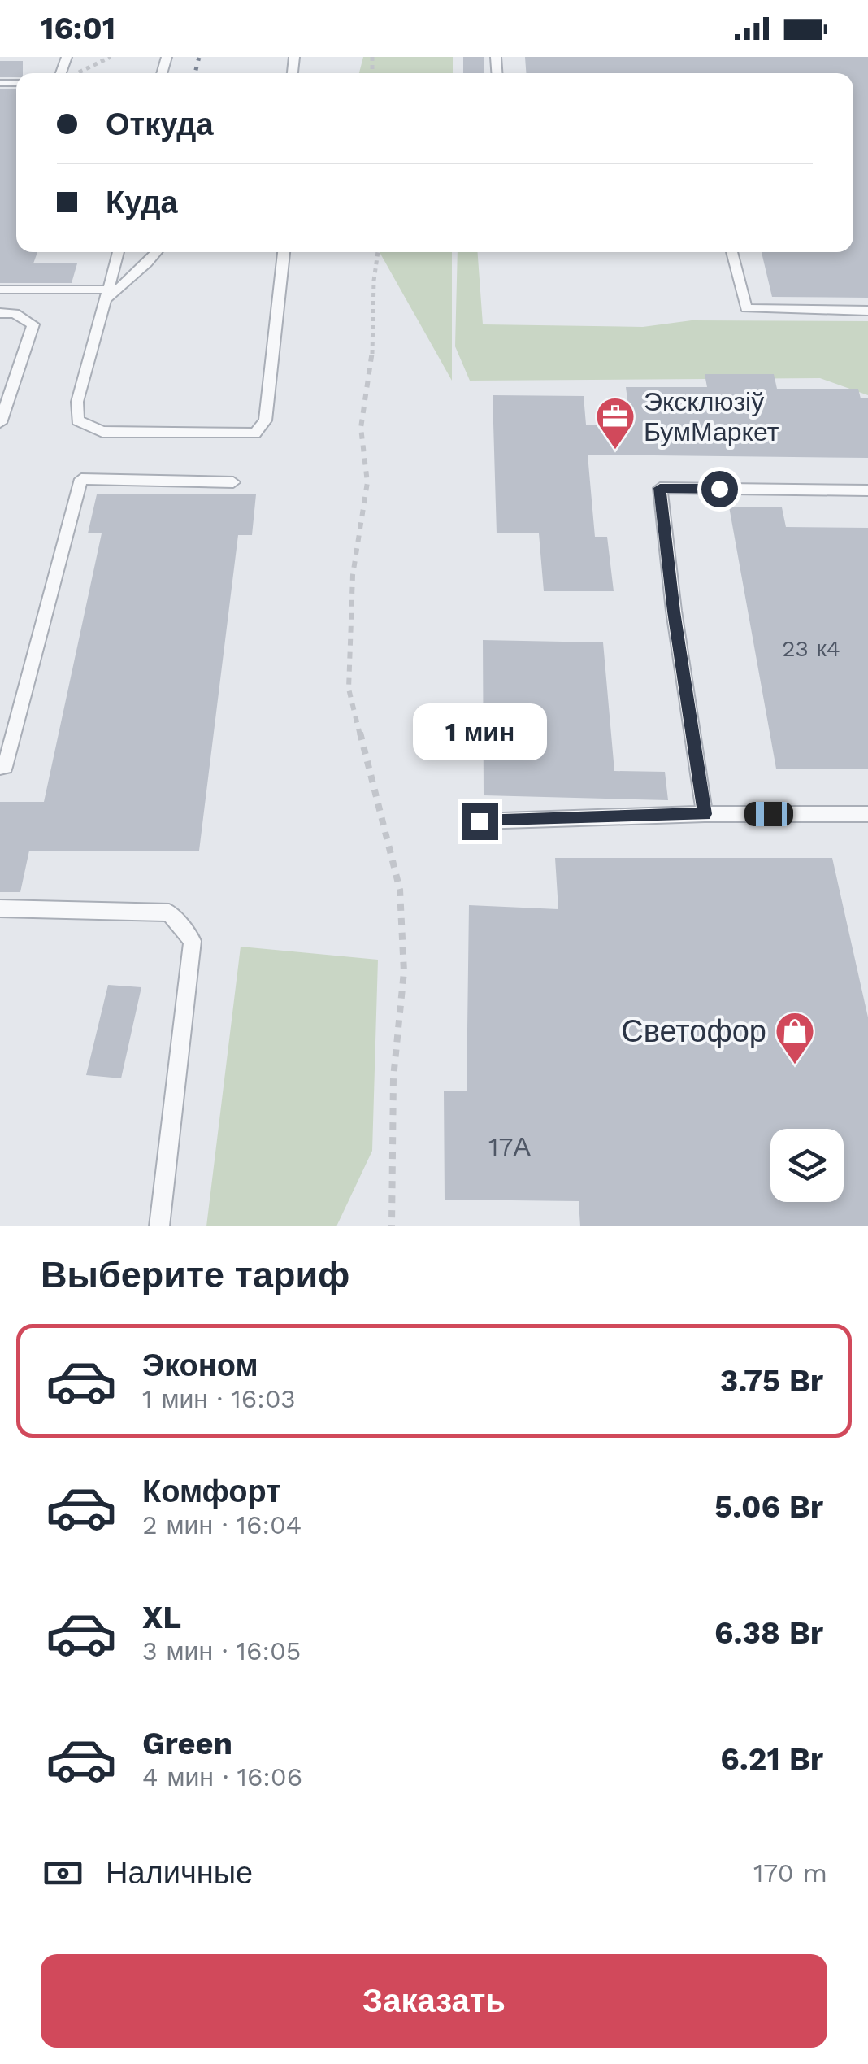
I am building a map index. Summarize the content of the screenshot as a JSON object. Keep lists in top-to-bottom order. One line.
{"places":{"office":["Эксклюзіў БумМаркет"],"shop":["Светофор"]},"house_numbers":["23 к4","17А"],"page":{"status":"16:01","banner":["Откуда","Куда"],"bubble":"1 мин","heading":"Выберите тариф","list":[{"name":"Эконом","note":"1 мин · 16:03","value":"3.75 Br"},{"name":"Комфорт","note":"2 мин · 16:04","value":"5.06 Br"},{"name":"XL","note":"3 мин · 16:05","value":"6.38 Br"},{"name":"Green","note":"4 мин · 16:06","value":"6.21 Br"}],"pay":["Наличные","170 m"],"buttons":"Заказать"}}
